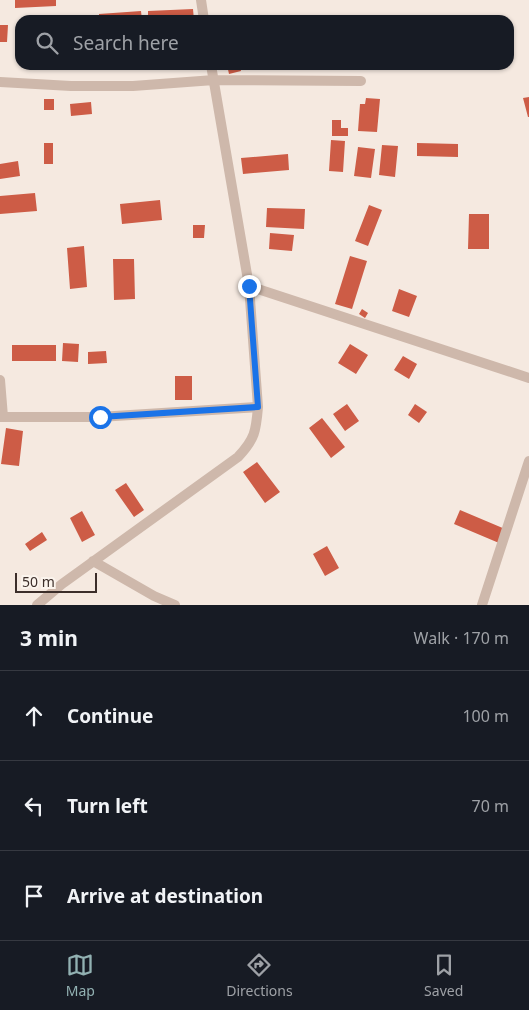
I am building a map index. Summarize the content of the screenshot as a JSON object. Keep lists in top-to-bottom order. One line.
{"scale_bar":"50 m","page":{"search":"Search here","scale":"50 m","heading":["3 min","Walk · 170 m"],"list":[["Continue","100 m"],["Turn left","70 m"],"Arrive at destination"],"nav":["Map","Directions","Saved"]}}
